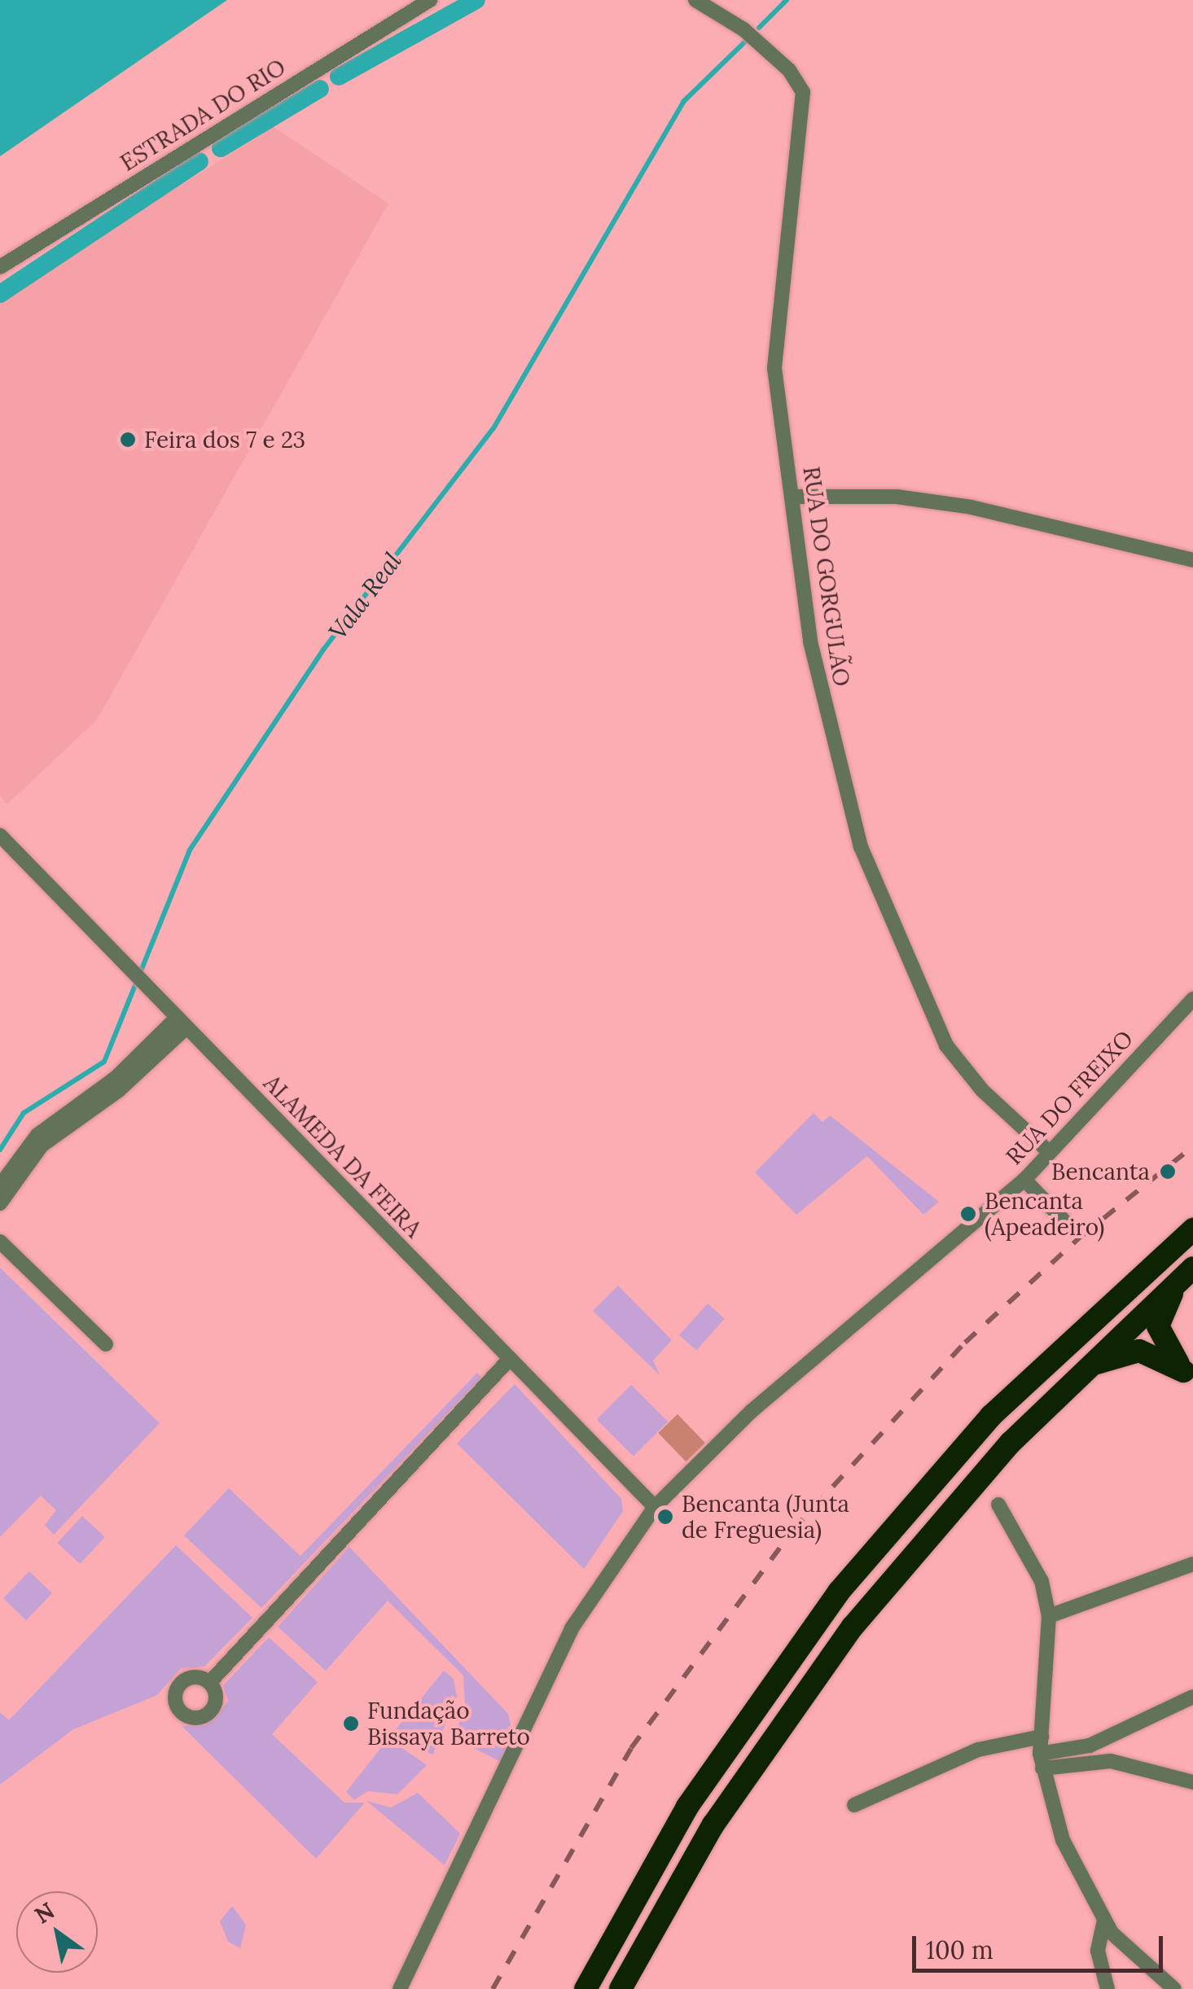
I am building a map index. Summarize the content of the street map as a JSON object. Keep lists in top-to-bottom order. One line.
{"streets":{"street":["ESTRADA DO RIO","RUA DO GORGULÃO","RUA DO FREIXO","ALAMEDA DA FEIRA"]},"crossings":[["RUA DO GORGULÃO","RUA DO FREIXO"],["RUA DO FREIXO","ALAMEDA DA FEIRA"]],"water":["Vala Real"],"places":["Feira dos 7 e 23","Bencanta","Bencanta (Apeadeiro)","Bencanta (Junta de Freguesia)","Fundação Bissaya Barreto"],"scale_bar":"100 m","north":"top left"}
